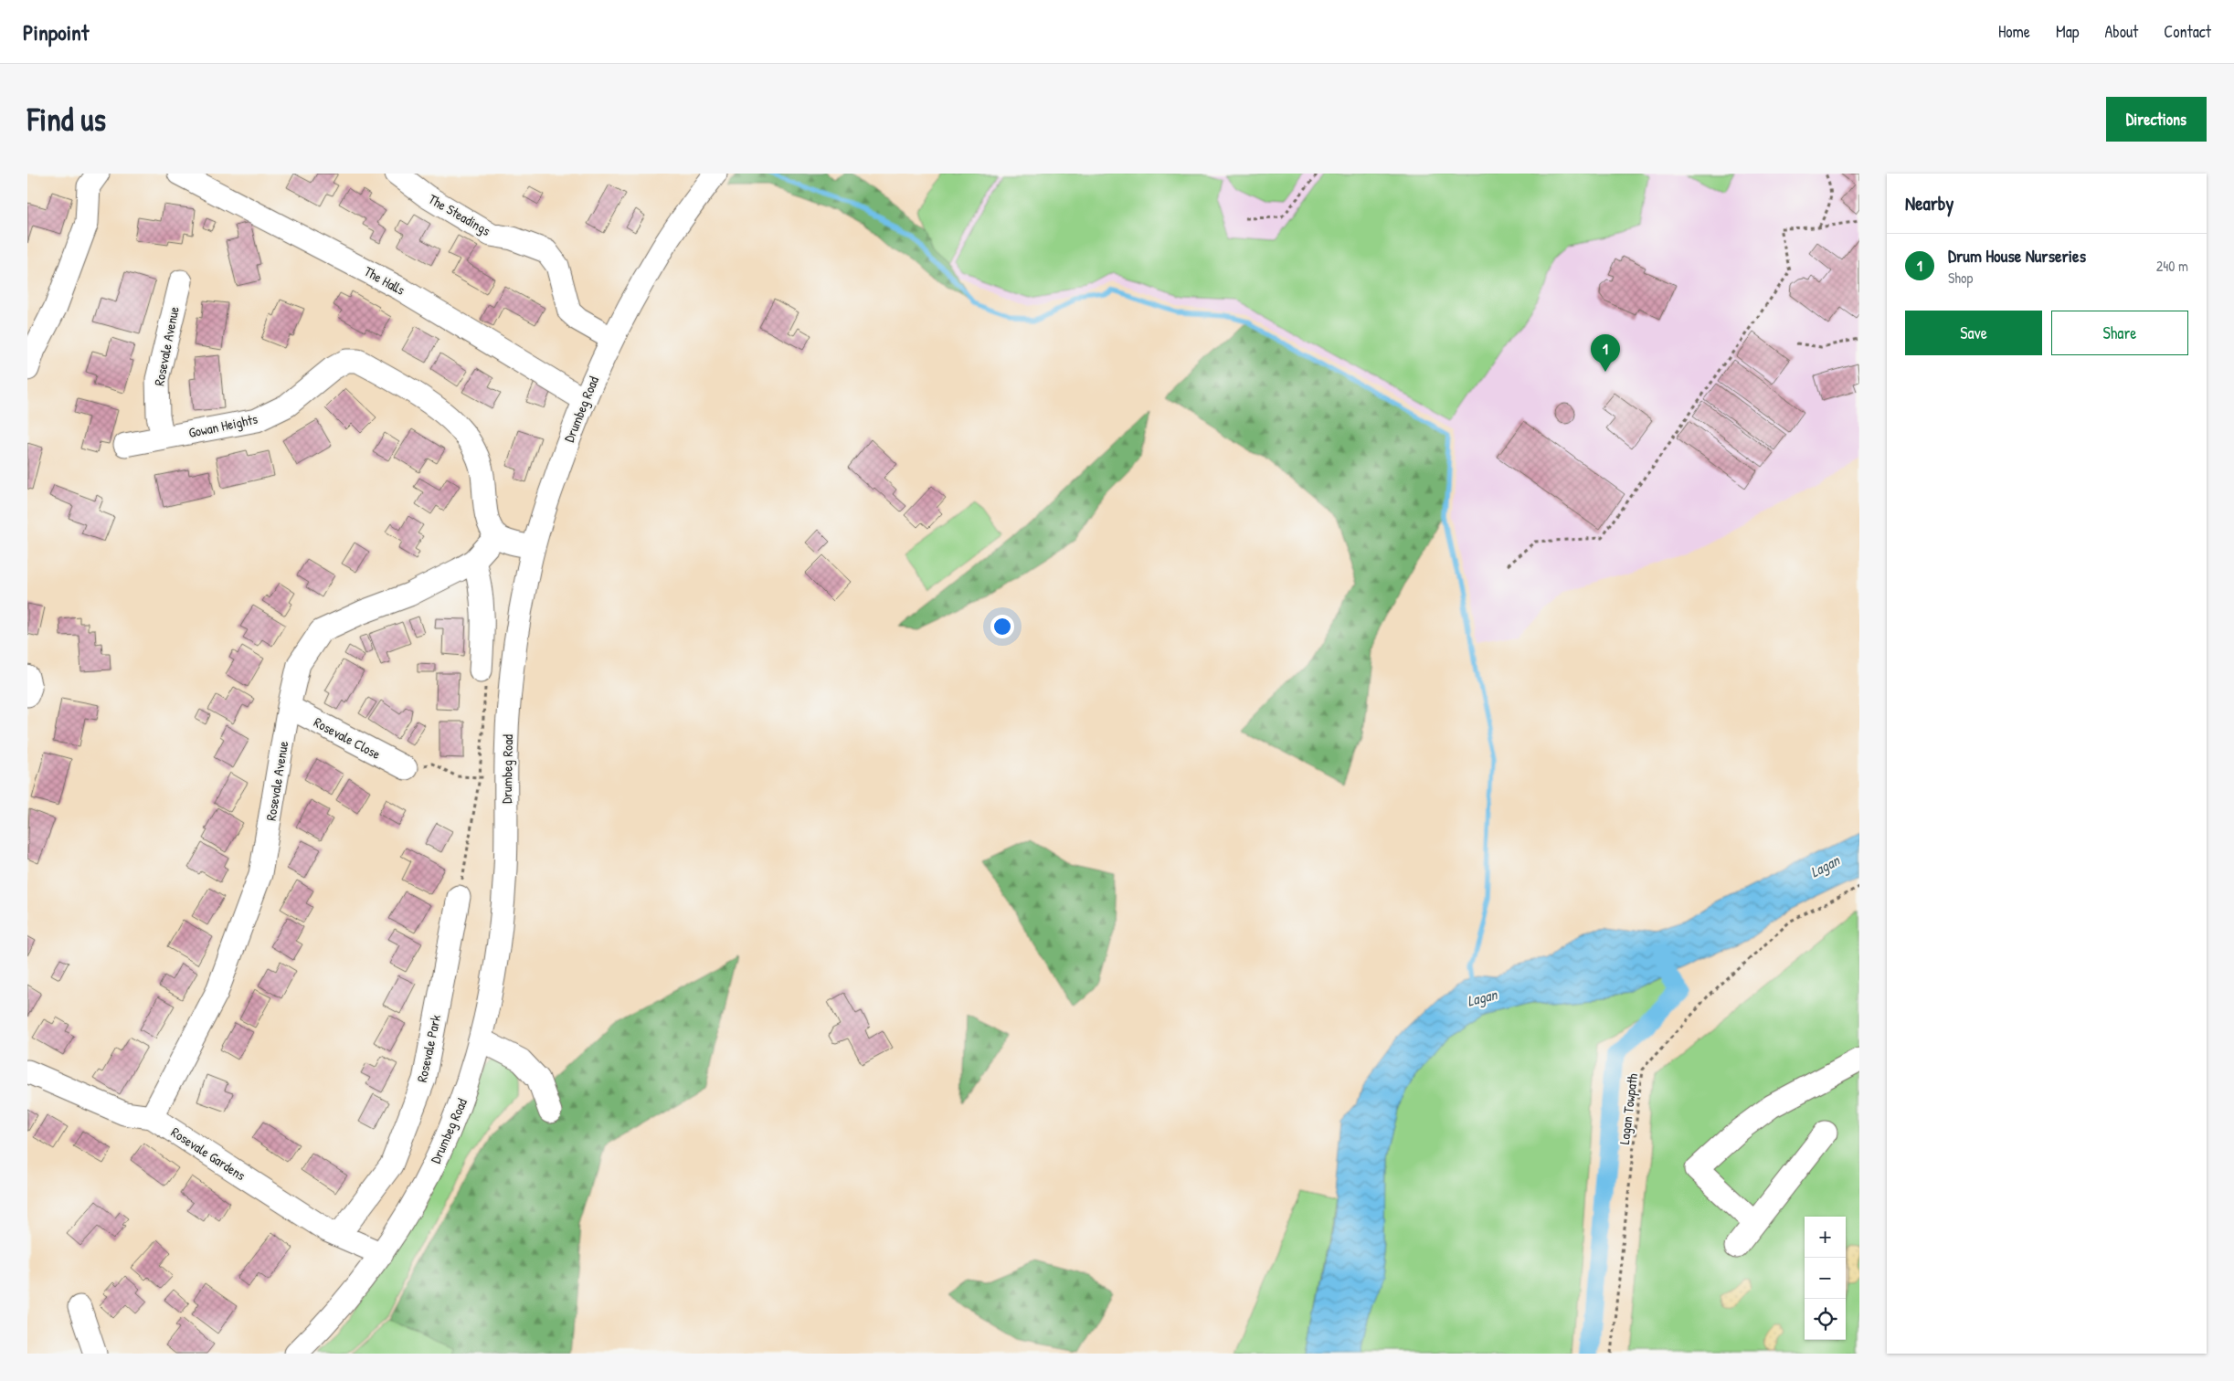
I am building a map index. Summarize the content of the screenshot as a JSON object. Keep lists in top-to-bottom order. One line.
{"streets":{"street":["The Steadings","The Halls","Rosevale Avenue","Drumbeg Road","Gowan Heights","Rosevale Close","Rosevale Park","Rosevale Gardens"],"path":["Lagan Towpath"]},"crossings":[["The Steadings","Drumbeg Road"],["The Halls","Drumbeg Road"],["Rosevale Avenue","Gowan Heights"],["Rosevale Avenue","Rosevale Close"],["Rosevale Avenue","Rosevale Gardens"],["Drumbeg Road","Rosevale Gardens"],["Rosevale Park","Rosevale Gardens"]],"water":["Lagan"],"page":{"header":"Pinpoint","nav":["Home","Map","About","Contact"],"buttons":["Directions",["Save","Share"]],"title":"Find us","heading":"Nearby","list":[{"mark":"1","name":"Drum House Nurseries","note":"Shop","value":"240 m"}],"pins":"1","map_buttons":["+","−"]}}
